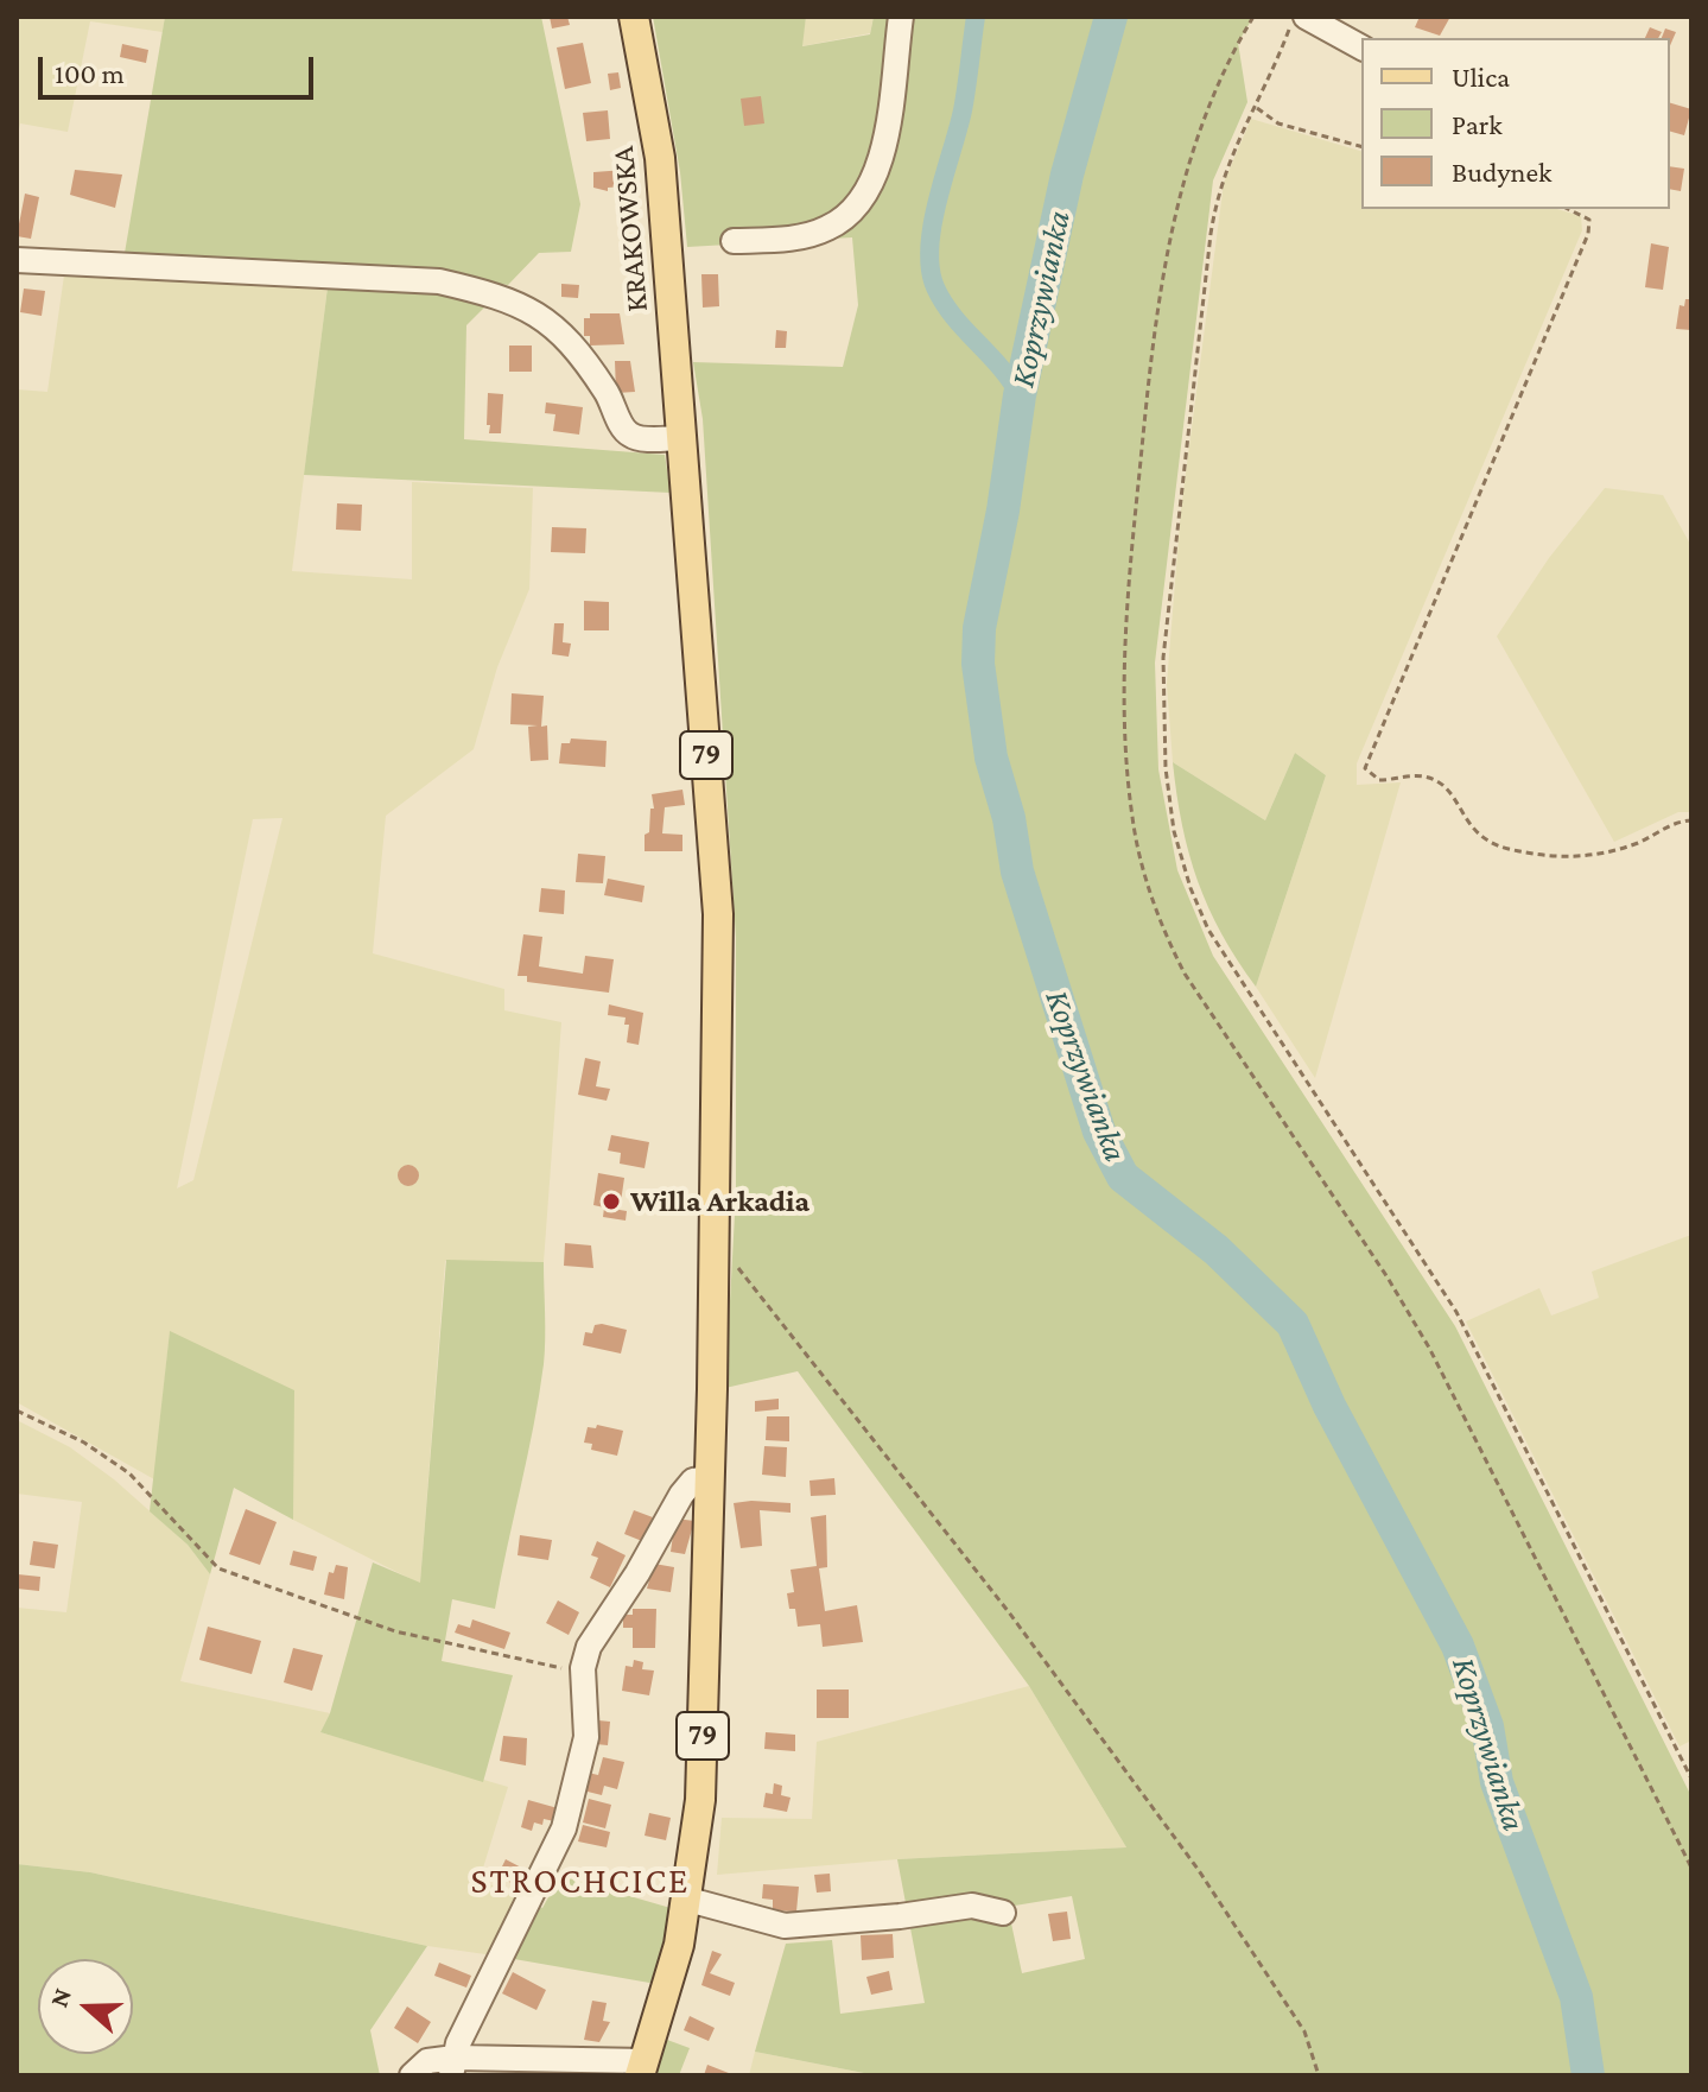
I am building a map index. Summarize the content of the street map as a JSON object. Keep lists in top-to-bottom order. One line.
{"streets":{"main road":["KRAKOWSKA","79"]},"crossings":[["KRAKOWSKA","79"]],"districts":["STROCHCICE"],"water":["Koprzywianka"],"places":["Willa Arkadia"],"legend":["Ulica","Park","Budynek"],"scale_bar":"100 m","north":"left"}
